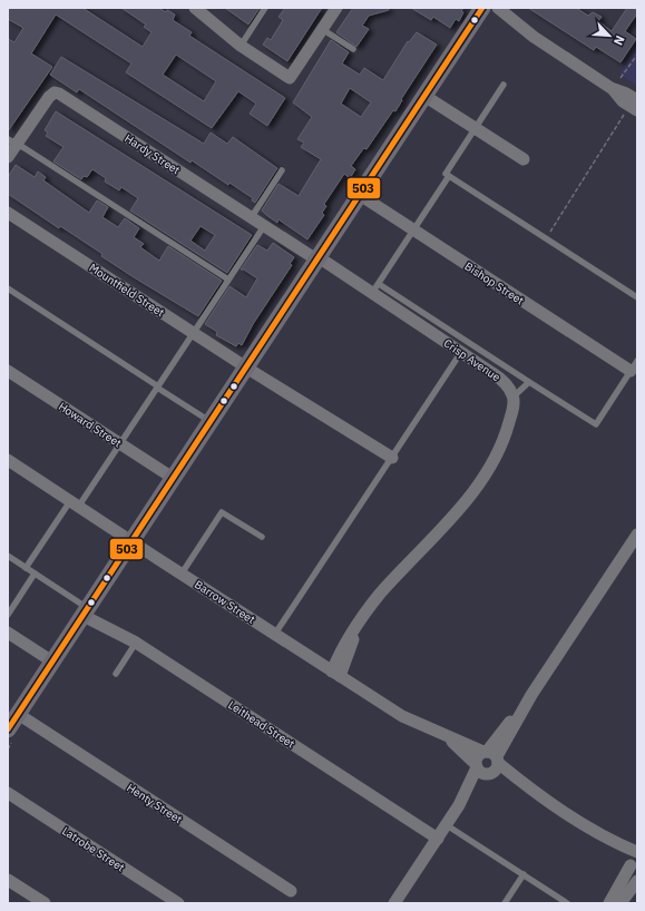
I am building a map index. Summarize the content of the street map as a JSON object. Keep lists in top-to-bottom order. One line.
{"streets":{"street":["Hardy Street","Bishop Street","Mountfield Street","Crisp Avenue","Howard Street","Barrow Street","Leithead Street","Henty Street","Latrobe Street"]},"crossings":[["Hardy Street","Crisp Avenue"]],"lines":["transit line 503"],"north":"bottom right"}
